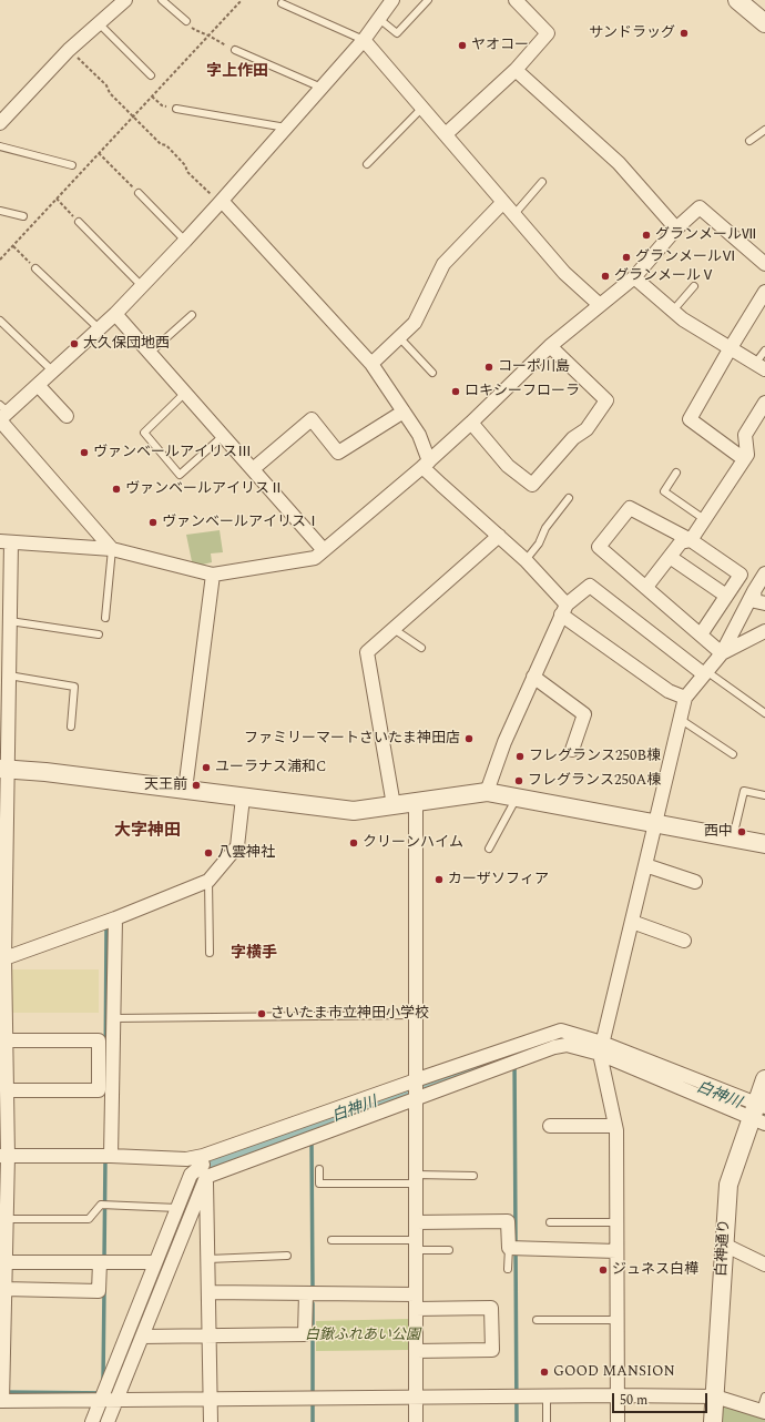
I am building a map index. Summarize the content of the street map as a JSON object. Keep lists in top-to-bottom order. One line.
{"streets":{"street":["白神通り"]},"districts":["字上作田","大字神田","字横手"],"water":["白神川"],"parks":["白鍬ふれあい公園"],"places":["サンドラッグ","ヤオコー","グランメールⅦ","グランメールⅥ","グランメールⅤ","大久保団地西","コーポ川島","ロキシーフローラ","ヴァンベールアイリスⅢ","ヴァンベールアイリスⅡ","ヴァンベールアイリスⅠ","ファミリーマートさいたま神田店","フレグランス250B棟","ユーラナス浦和C","フレグランス250A棟","天王前","西中","クリーンハイム","八雲神社","カーザソフィア","さいたま市立神田小学校","ジュネス白樺","GOOD MANSION"],"scale_bar":"50 m"}
